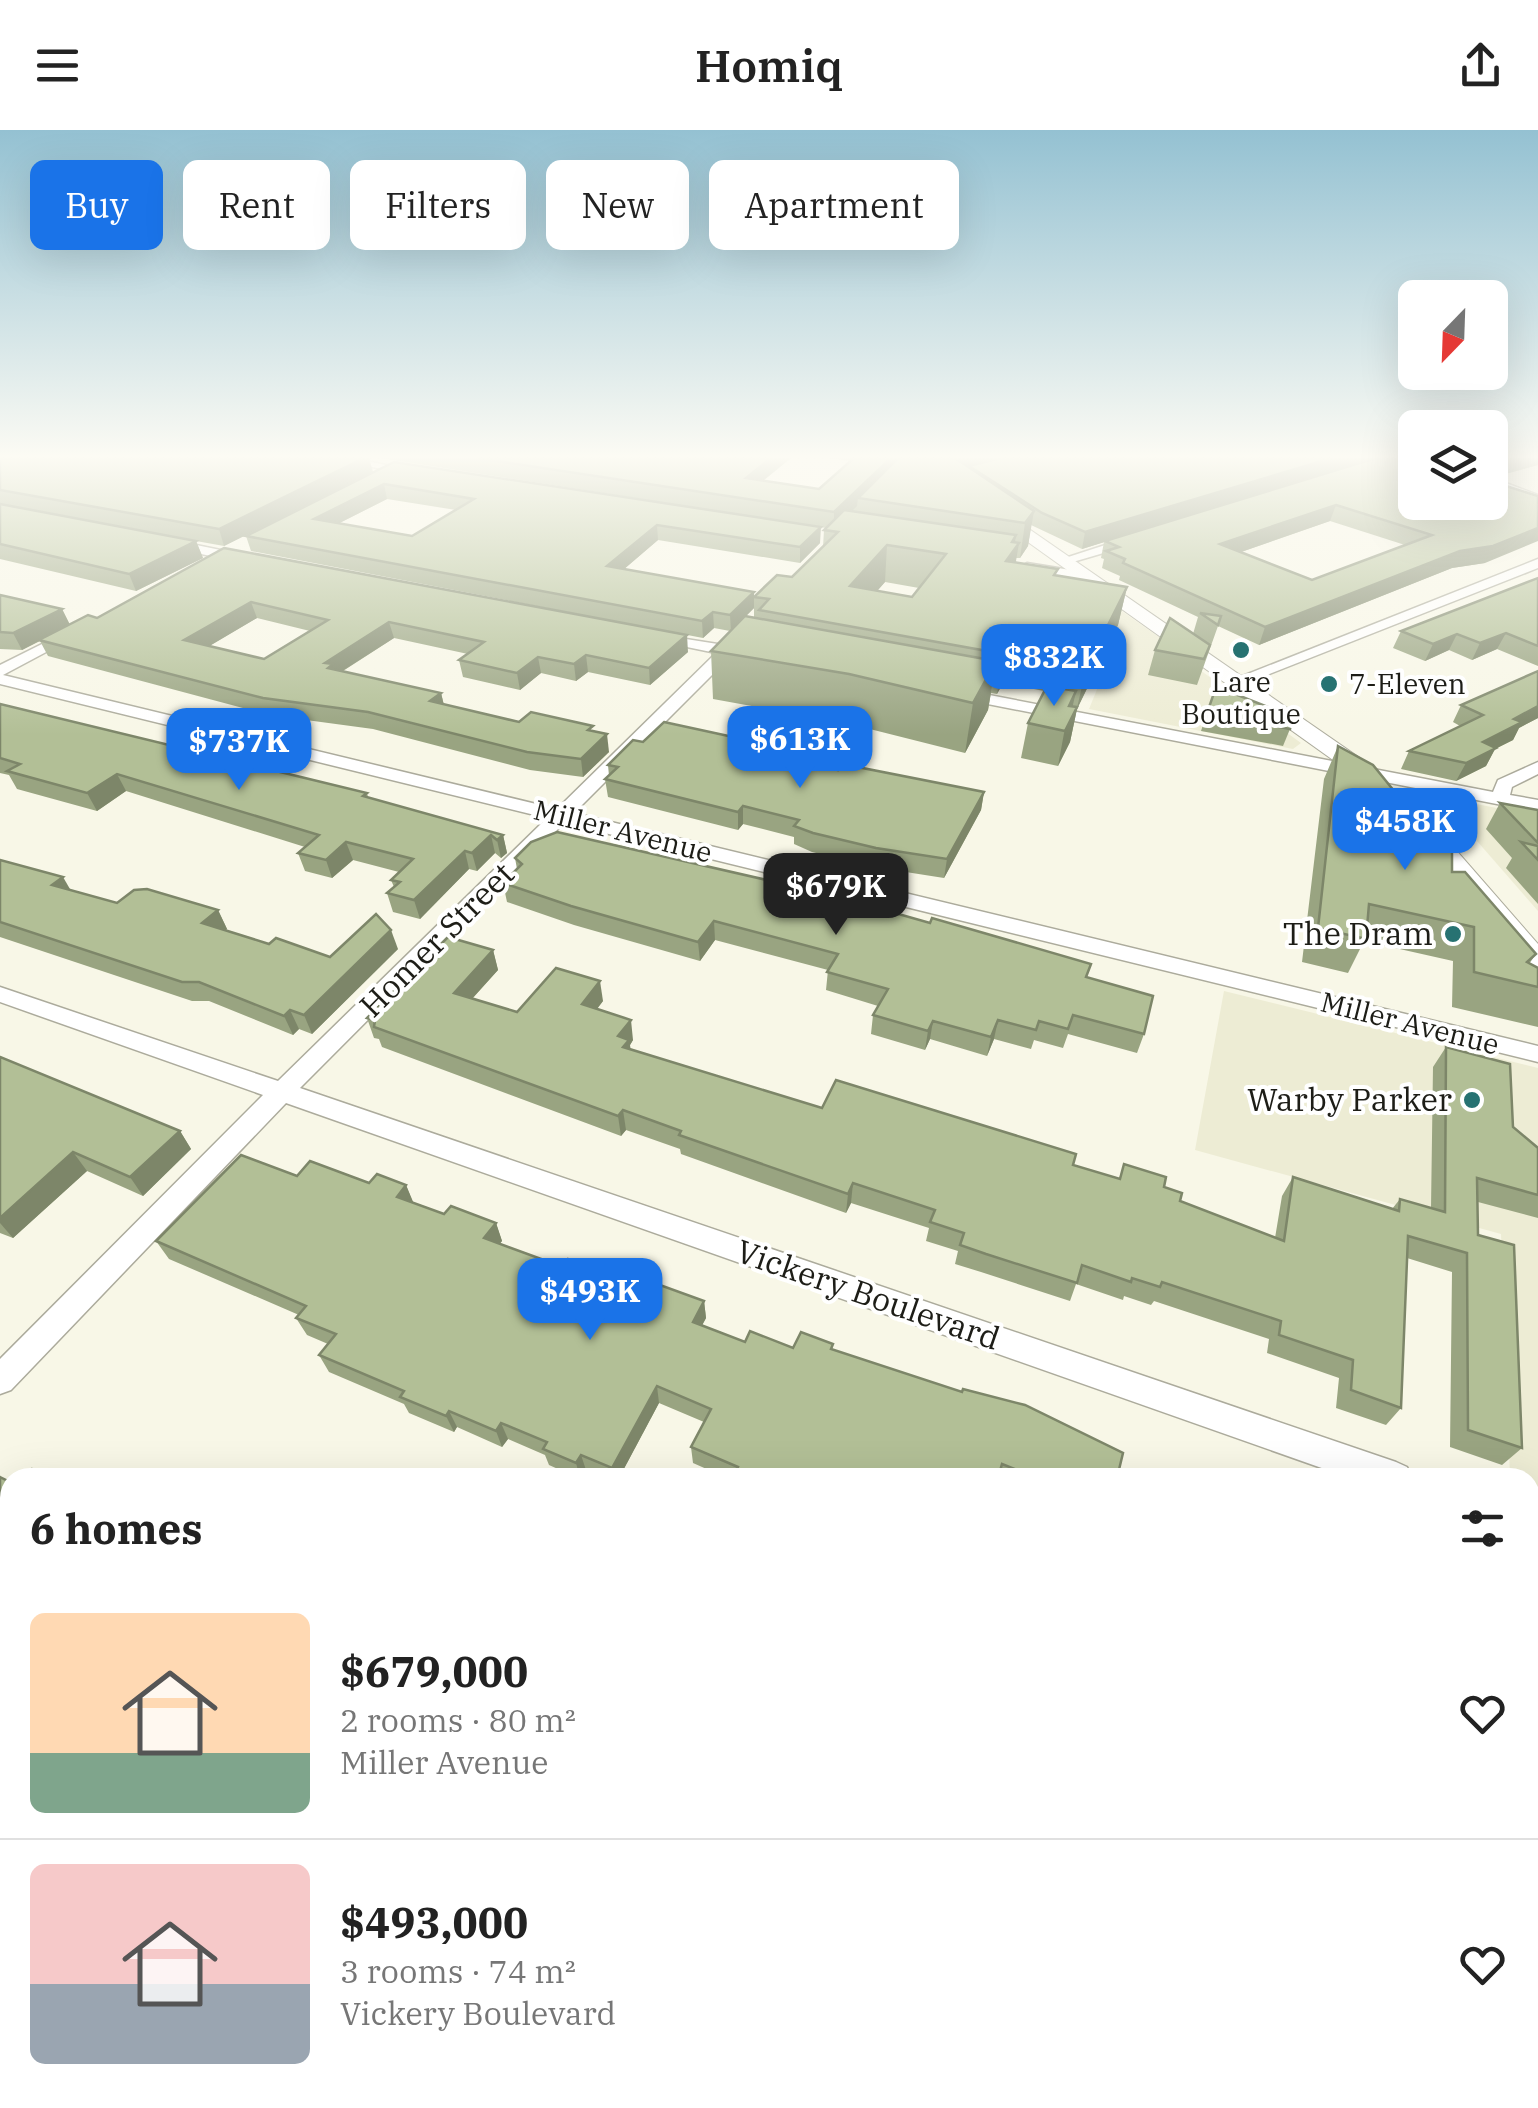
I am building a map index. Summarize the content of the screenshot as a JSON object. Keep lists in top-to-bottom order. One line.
{"streets":{"street":["Miller Avenue","Homer Street","Vickery Boulevard"]},"crossings":[["Miller Avenue","Homer Street"],["Homer Street","Vickery Boulevard"]],"places":["Lare Boutique","7-Eleven","The Dram","Warby Parker"],"north":"bottom left","page":{"header":"Homiq","chip":["Buy","Rent","Filters","New","Apartment"],"price":["$832K","$613K","$737K","$458K","$679K","$493K"],"heading":"6 homes","list":[{"name":"$679,000","note":"2 rooms · 80 m² · Miller Avenue"},{"name":"$493,000","note":"3 rooms · 74 m² · Vickery Boulevard"}]}}
